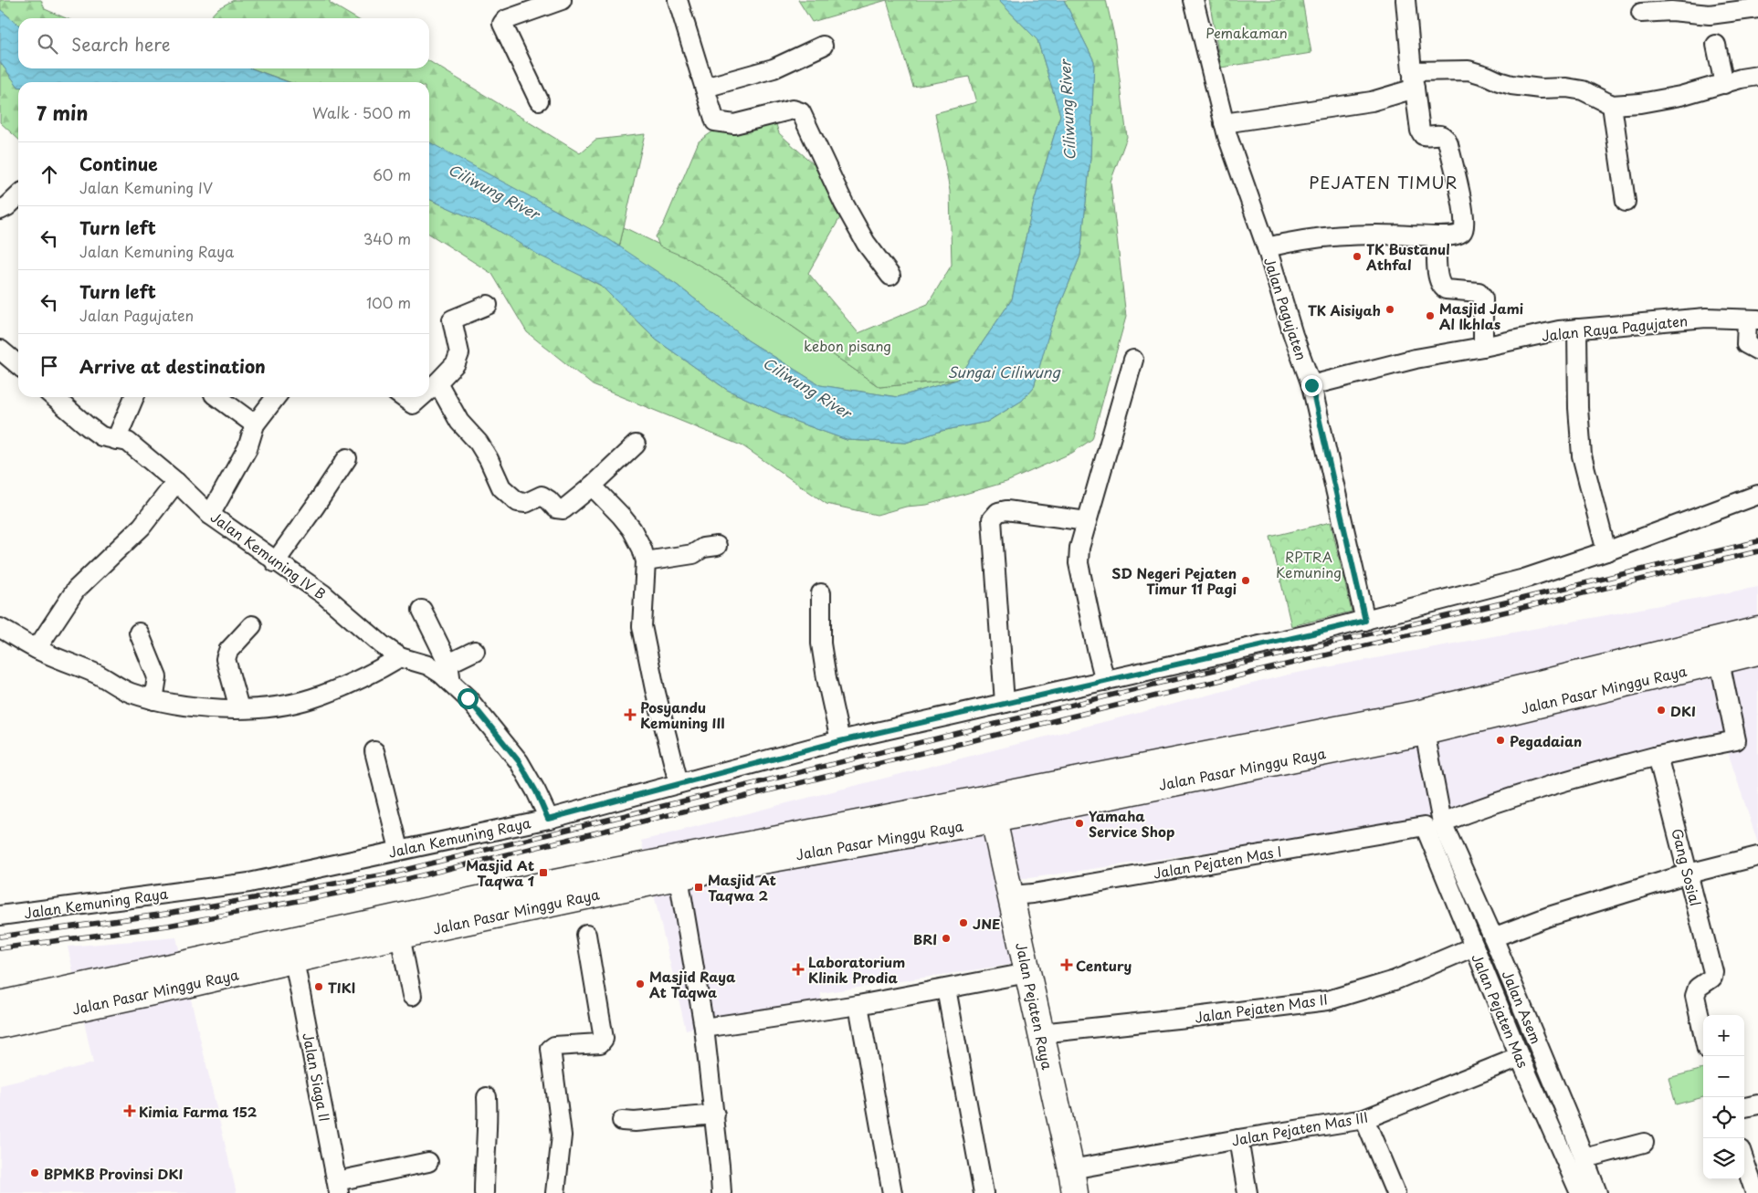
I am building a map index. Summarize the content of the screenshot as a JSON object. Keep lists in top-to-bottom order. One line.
{"streets":{"main road":["Jalan Pasar Minggu Raya","Jalan Pejaten Raya"],"street":["Jalan Pagujaten","Jalan Raya Pagujaten","Jalan Kemuning IV B","Jalan Kemuning Raya","Jalan Pejaten Mas I","Gang Sosial","Jalan Asem","Jalan Pejaten Mas II","Jalan Pejaten Mas","Jalan Siaga II","Jalan Pejaten Mas III"]},"crossings":[["Jalan Pagujaten","Jalan Raya Pagujaten"],["Jalan Pagujaten","Jalan Kemuning Raya"],["Jalan Pasar Minggu Raya","Jalan Pejaten Raya"],["Jalan Pasar Minggu Raya","Jalan Siaga II"],["Jalan Pejaten Mas I","Gang Sosial"],["Jalan Pejaten Mas I","Jalan Pejaten Raya"],["Jalan Pejaten Mas I","Jalan Asem"],["Jalan Pejaten Mas I","Jalan Pejaten Mas"],["Jalan Pejaten Raya","Jalan Pejaten Mas II"],["Jalan Pejaten Raya","Jalan Pejaten Mas III"],["Jalan Asem","Jalan Pejaten Mas"],["Jalan Pejaten Mas II","Jalan Pejaten Mas"],["Jalan Pejaten Mas","Jalan Pejaten Mas III"]],"districts":["PEJATEN TIMUR"],"water":["Ciliwung River","Sungai Ciliwung"],"parks":["Pemakaman","kebon pisang","RPTRA Kemuning"],"places":{"other":["TK Bustanul Athfal","TK Aisiyah","Masjid Jami Al Ikhlas","SD Negeri Pejaten Timur 11 Pagi","DKI","Pegadaian","Yamaha Service Shop","JNE","BRI","Masjid Raya At Taqwa","TIKI","BPMKB Provinsi DKI"],"health":["Posyandu Kemuning III","Century","Laboratorium Klinik Prodia","Kimia Farma 152"],"transit":["Masjid At Taqwa 1","Masjid At Taqwa 2"]},"page":{"search":"Search here","heading":["7 min","Walk · 500 m"],"list":[["Continue","Jalan Kemuning IV","60 m"],["Turn left","Jalan Kemuning Raya","340 m"],["Turn left","Jalan Pagujaten","100 m"],"Arrive at destination"],"map_buttons":["+","−"]}}
